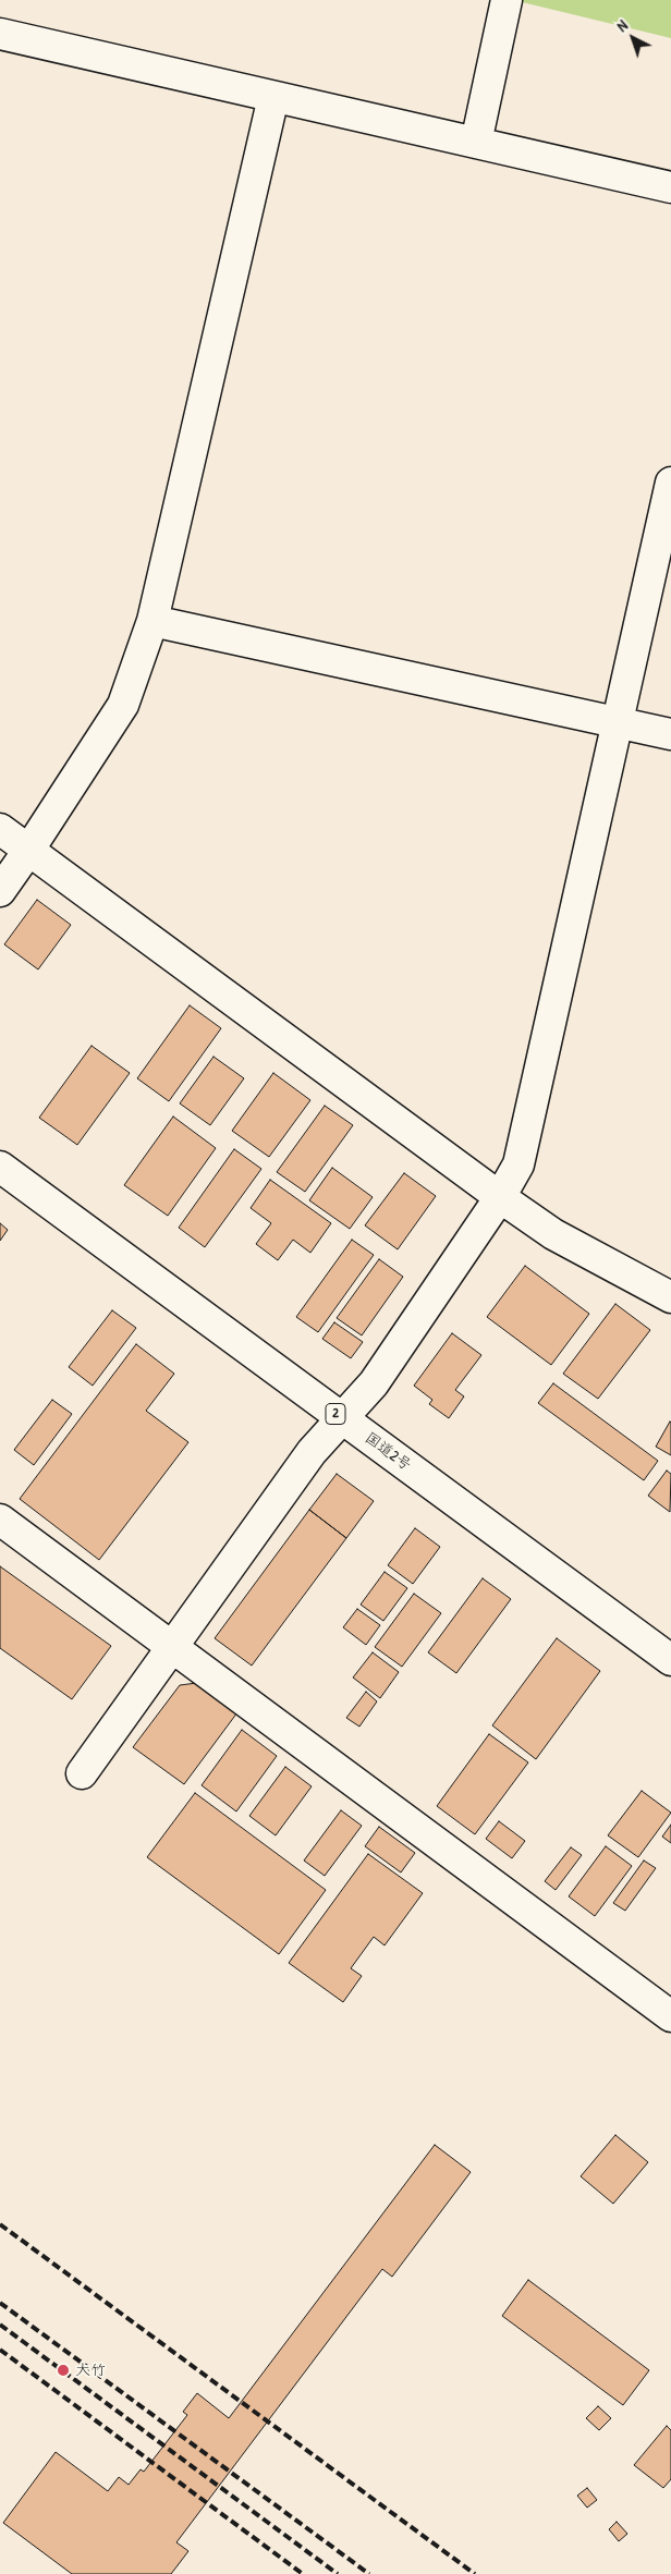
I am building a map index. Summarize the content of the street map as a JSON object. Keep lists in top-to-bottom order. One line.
{"streets":{"main road":["2","国道2号"]},"places":["大竹"],"north":"top left"}
